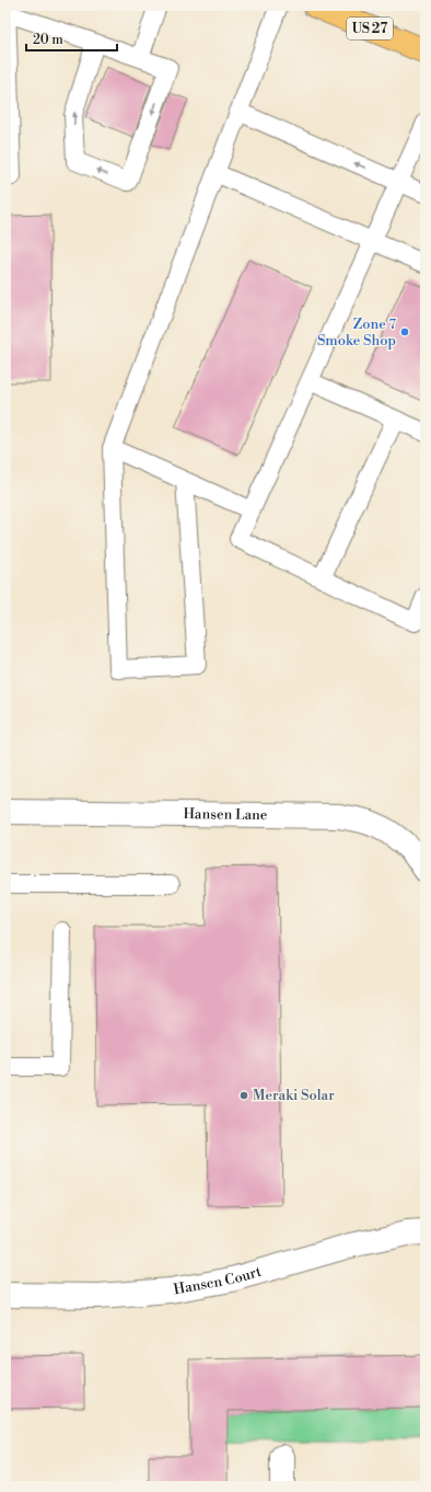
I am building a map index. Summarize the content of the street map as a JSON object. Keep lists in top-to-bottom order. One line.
{"streets":{"main road":["US 27"],"street":["Hansen Lane","Hansen Court"]},"places":["Zone 7 Smoke Shop","Meraki Solar"],"scale_bar":"20 m"}
